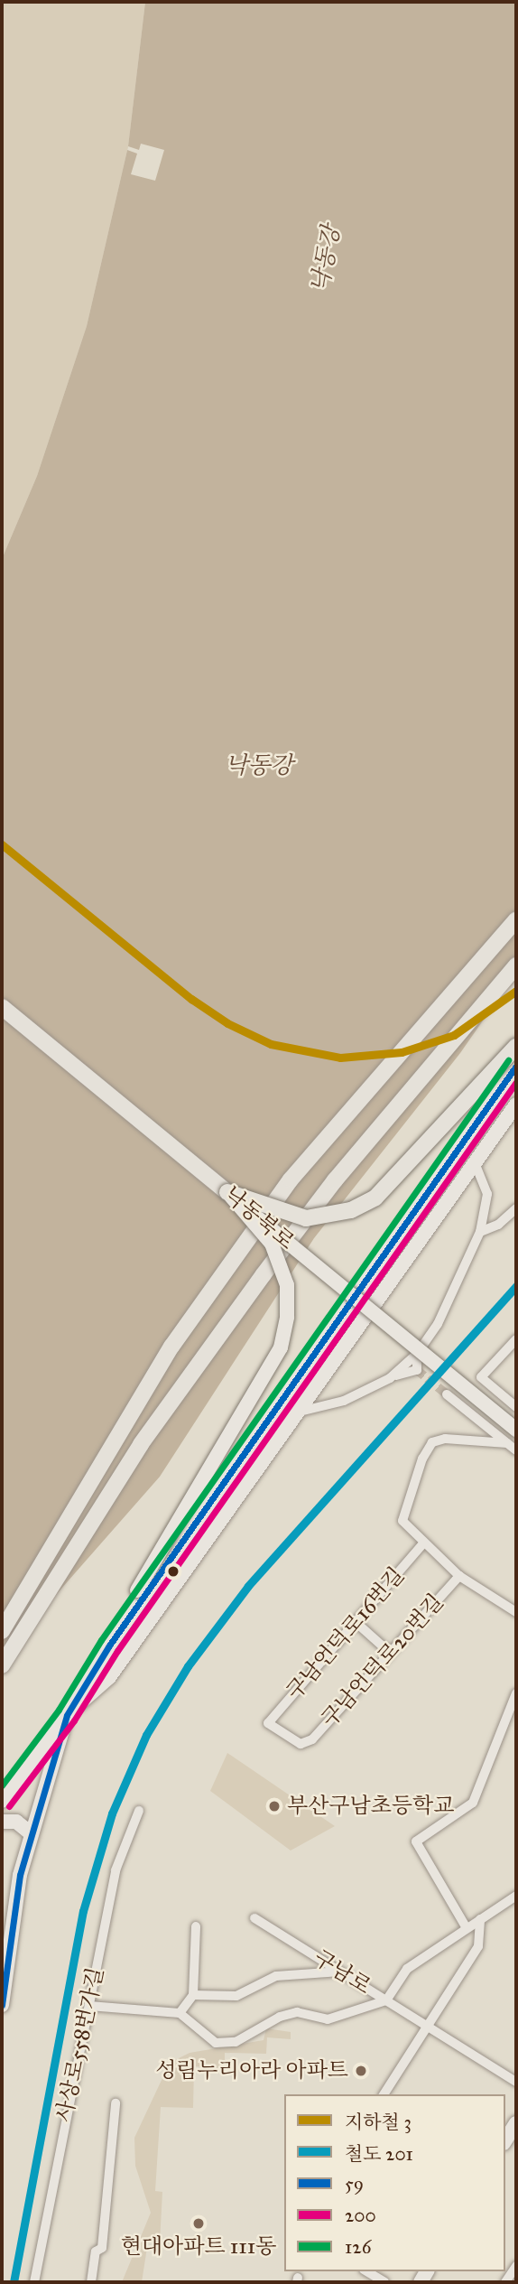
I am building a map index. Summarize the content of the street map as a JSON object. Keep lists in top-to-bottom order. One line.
{"streets":{"main road":["낙동북로"],"street":["구남언덕로16번길","구남언덕로20번길","구남로","사상로558번가길"]},"crossings":[["구남언덕로16번길","구남언덕로20번길"]],"water":["낙동강"],"places":["부산구남초등학교","성림누리아라 아파트","현대아파트 111동"],"lines":["metro line 3","transit line 126","transit line 59","transit line 200","rail line 201"],"legend":["지하철 3","철도 201","59","200","126"]}
